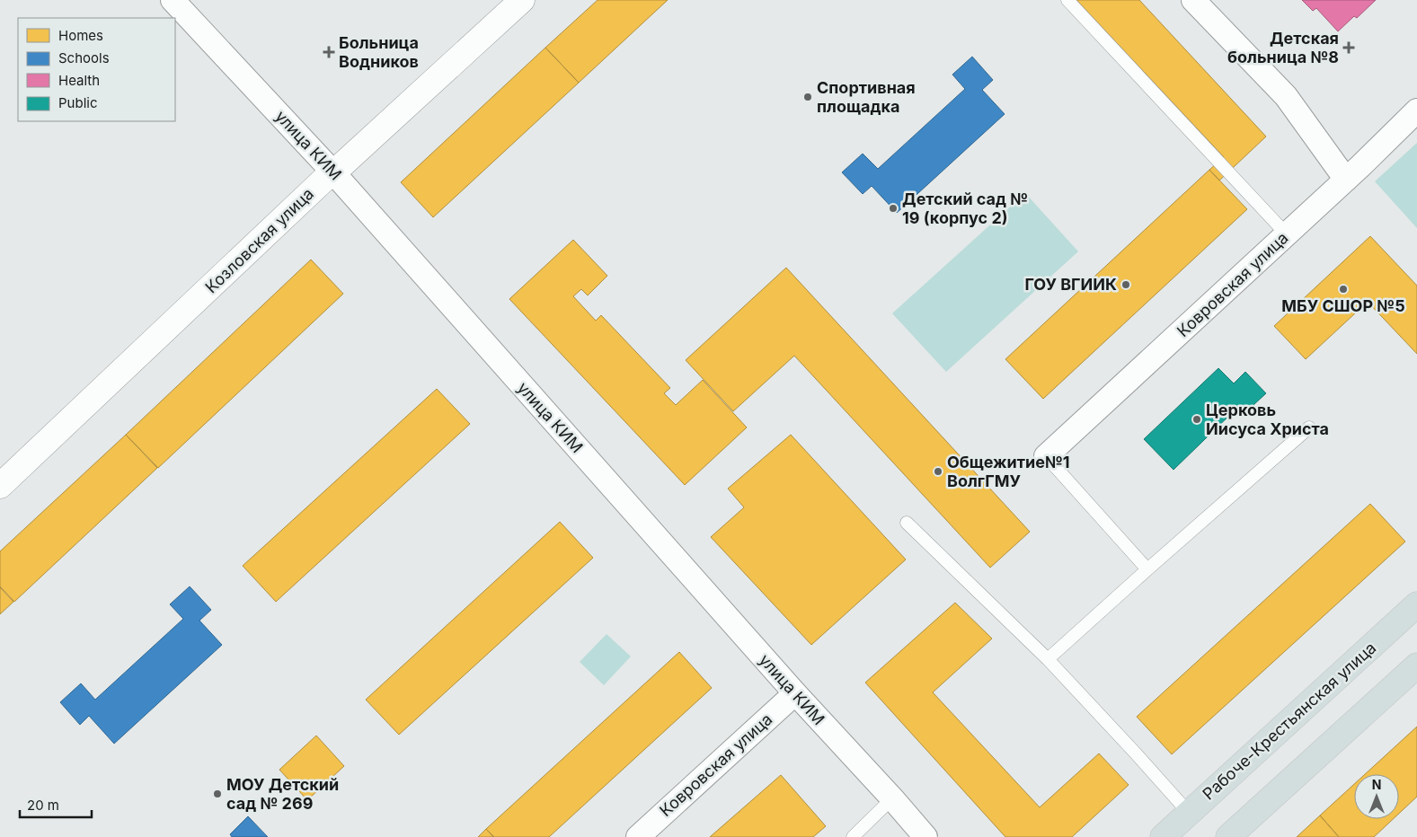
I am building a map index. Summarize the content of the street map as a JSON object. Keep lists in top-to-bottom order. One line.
{"streets":{"main road":["Рабоче-Крестьянская улица"],"street":["улица КИМ","Козловская улица","Ковровская улица"]},"crossings":[["улица КИМ","Козловская улица"],["улица КИМ","Ковровская улица"]],"places":{"health":["Детская больница №8","Больница Водников"],"other":["Спортивная площадка","Детский сад № 19 (корпус 2)","ГОУ ВГИИК","МБУ СШОР №5","Церковь Иисуса Христа","Общежитие№1 ВолгГМУ","МОУ Детский сад № 269"]},"legend":["Homes","Schools","Health","Public"],"scale_bar":"20 m","north":"top"}
